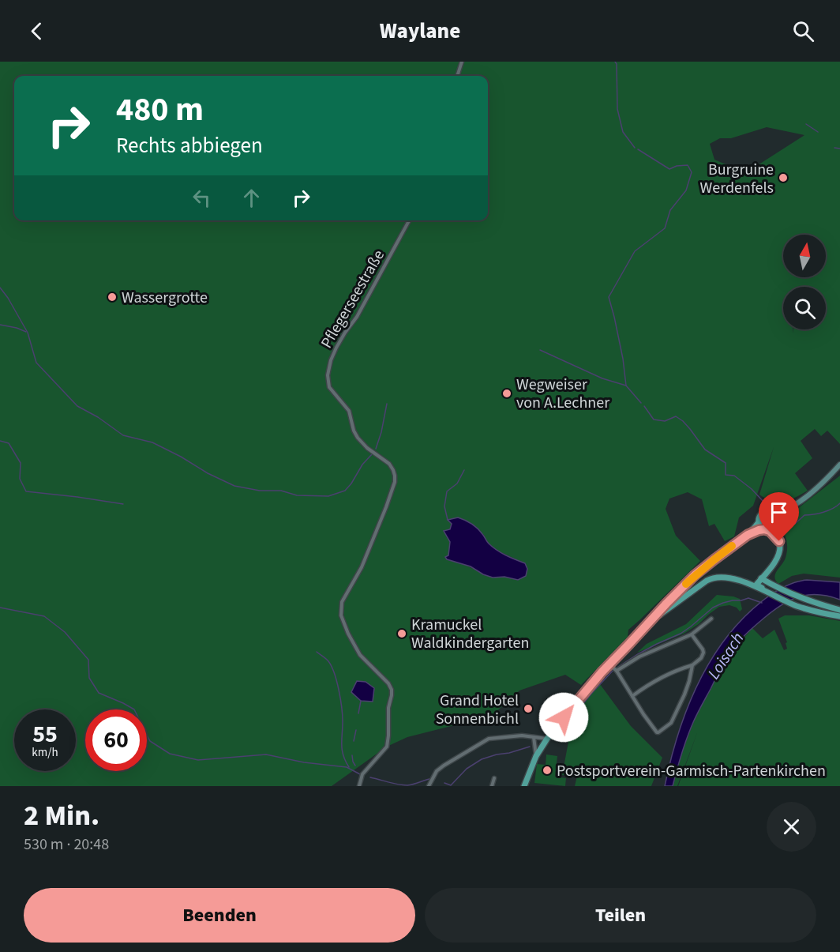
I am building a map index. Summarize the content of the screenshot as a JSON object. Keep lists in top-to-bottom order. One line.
{"streets":{"street":["Pflegerseestraße"]},"water":["Loisach"],"places":["Burgruine Werdenfels","Wassergrotte","Wegweiser von A.Lechner","Kramuckel Waldkindergarten","Grand Hotel Sonnenbichl","Postsportverein-Garmisch-Partenkirchen"],"north":"top","page":{"header":"Waylane","turn":["480 m","Rechts abbiegen"],"speed":"55 km/h","limit":"60","heading":["2 Min.","530 m · 20:48"],"buttons":["Beenden","Teilen"]}}
